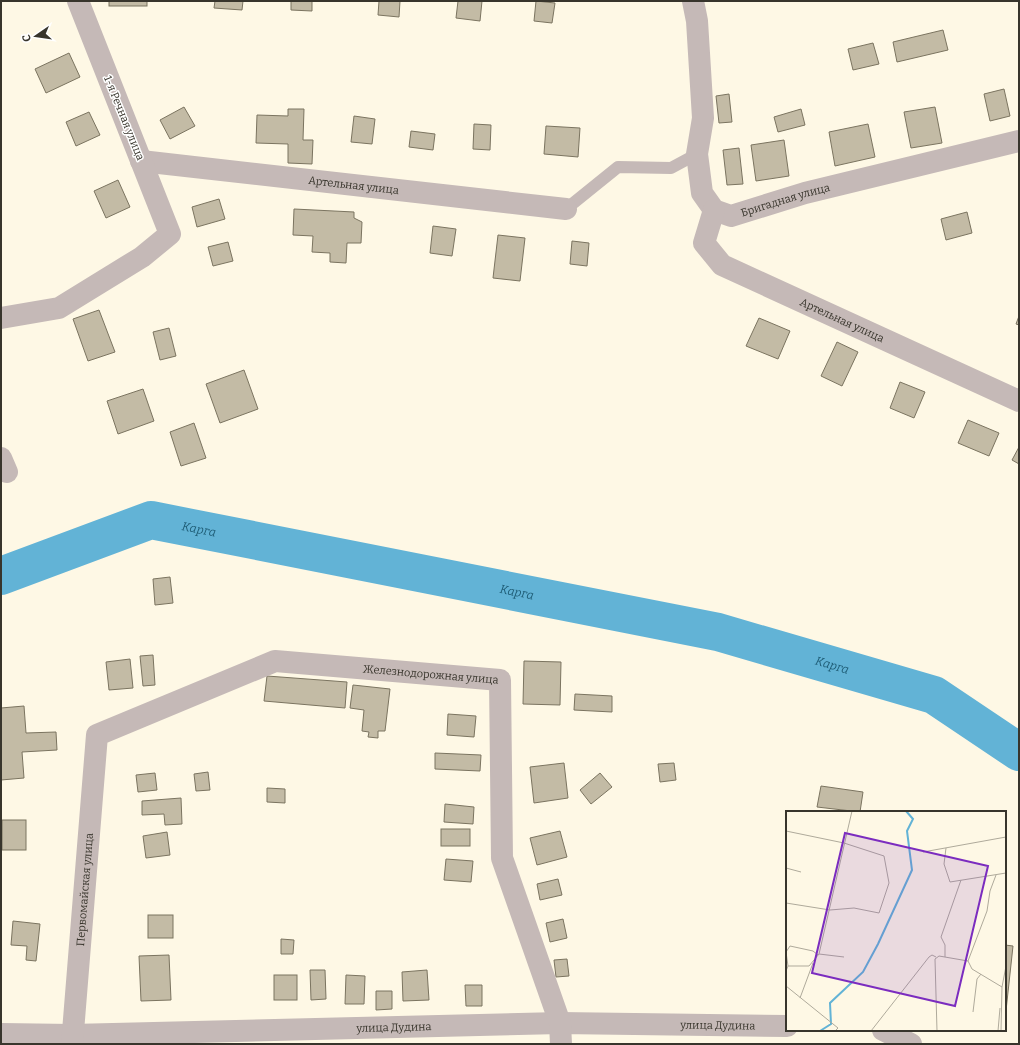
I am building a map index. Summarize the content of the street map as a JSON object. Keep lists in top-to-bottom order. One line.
{"streets":{"street":["1-я Речная улица","Артельная улица","Бригадная улица","Железнодорожная улица","Первомайская улица","улица Дудина"]},"crossings":[["1-я Речная улица","Артельная улица"],["Артельная улица","Бригадная улица"],["Железнодорожная улица","Первомайская улица"],["Железнодорожная улица","улица Дудина"],["Первомайская улица","улица Дудина"]],"water":["Карга"],"north":"left"}
